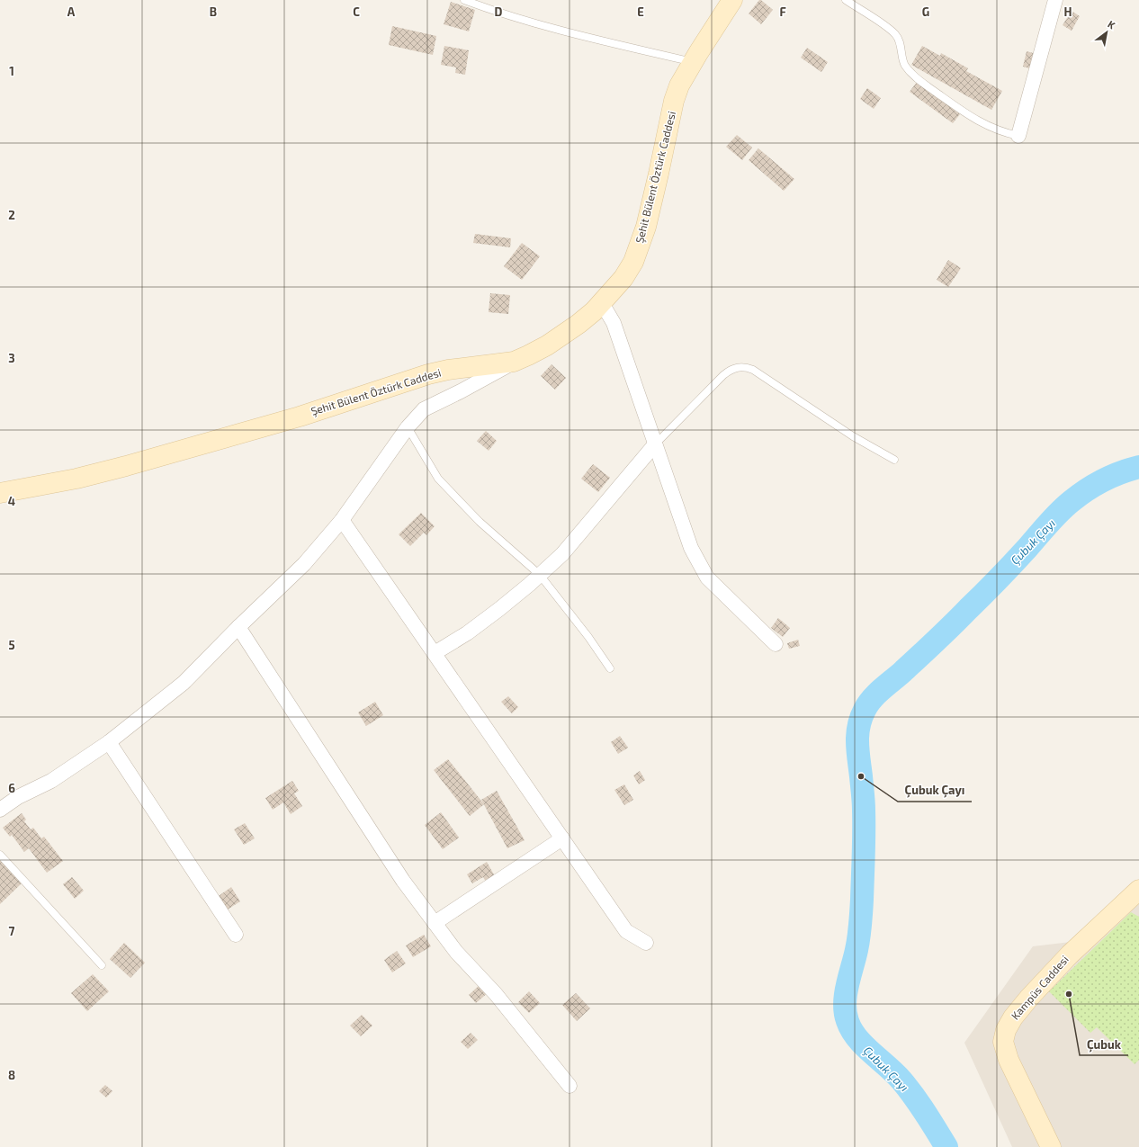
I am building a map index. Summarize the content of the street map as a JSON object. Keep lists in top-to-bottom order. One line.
{"streets":{"street":["Şehit Bülent Öztürk Caddesi","Kampüs Caddesi"]},"water":["Çubuk Çayı"],"places":["Çubuk Çayı","Çubuk"],"north":"top right","grid":{"columns":["A","B","C","D","E","F","G","H"],"rows":["1","2","3","4","5","6","7","8"]}}
